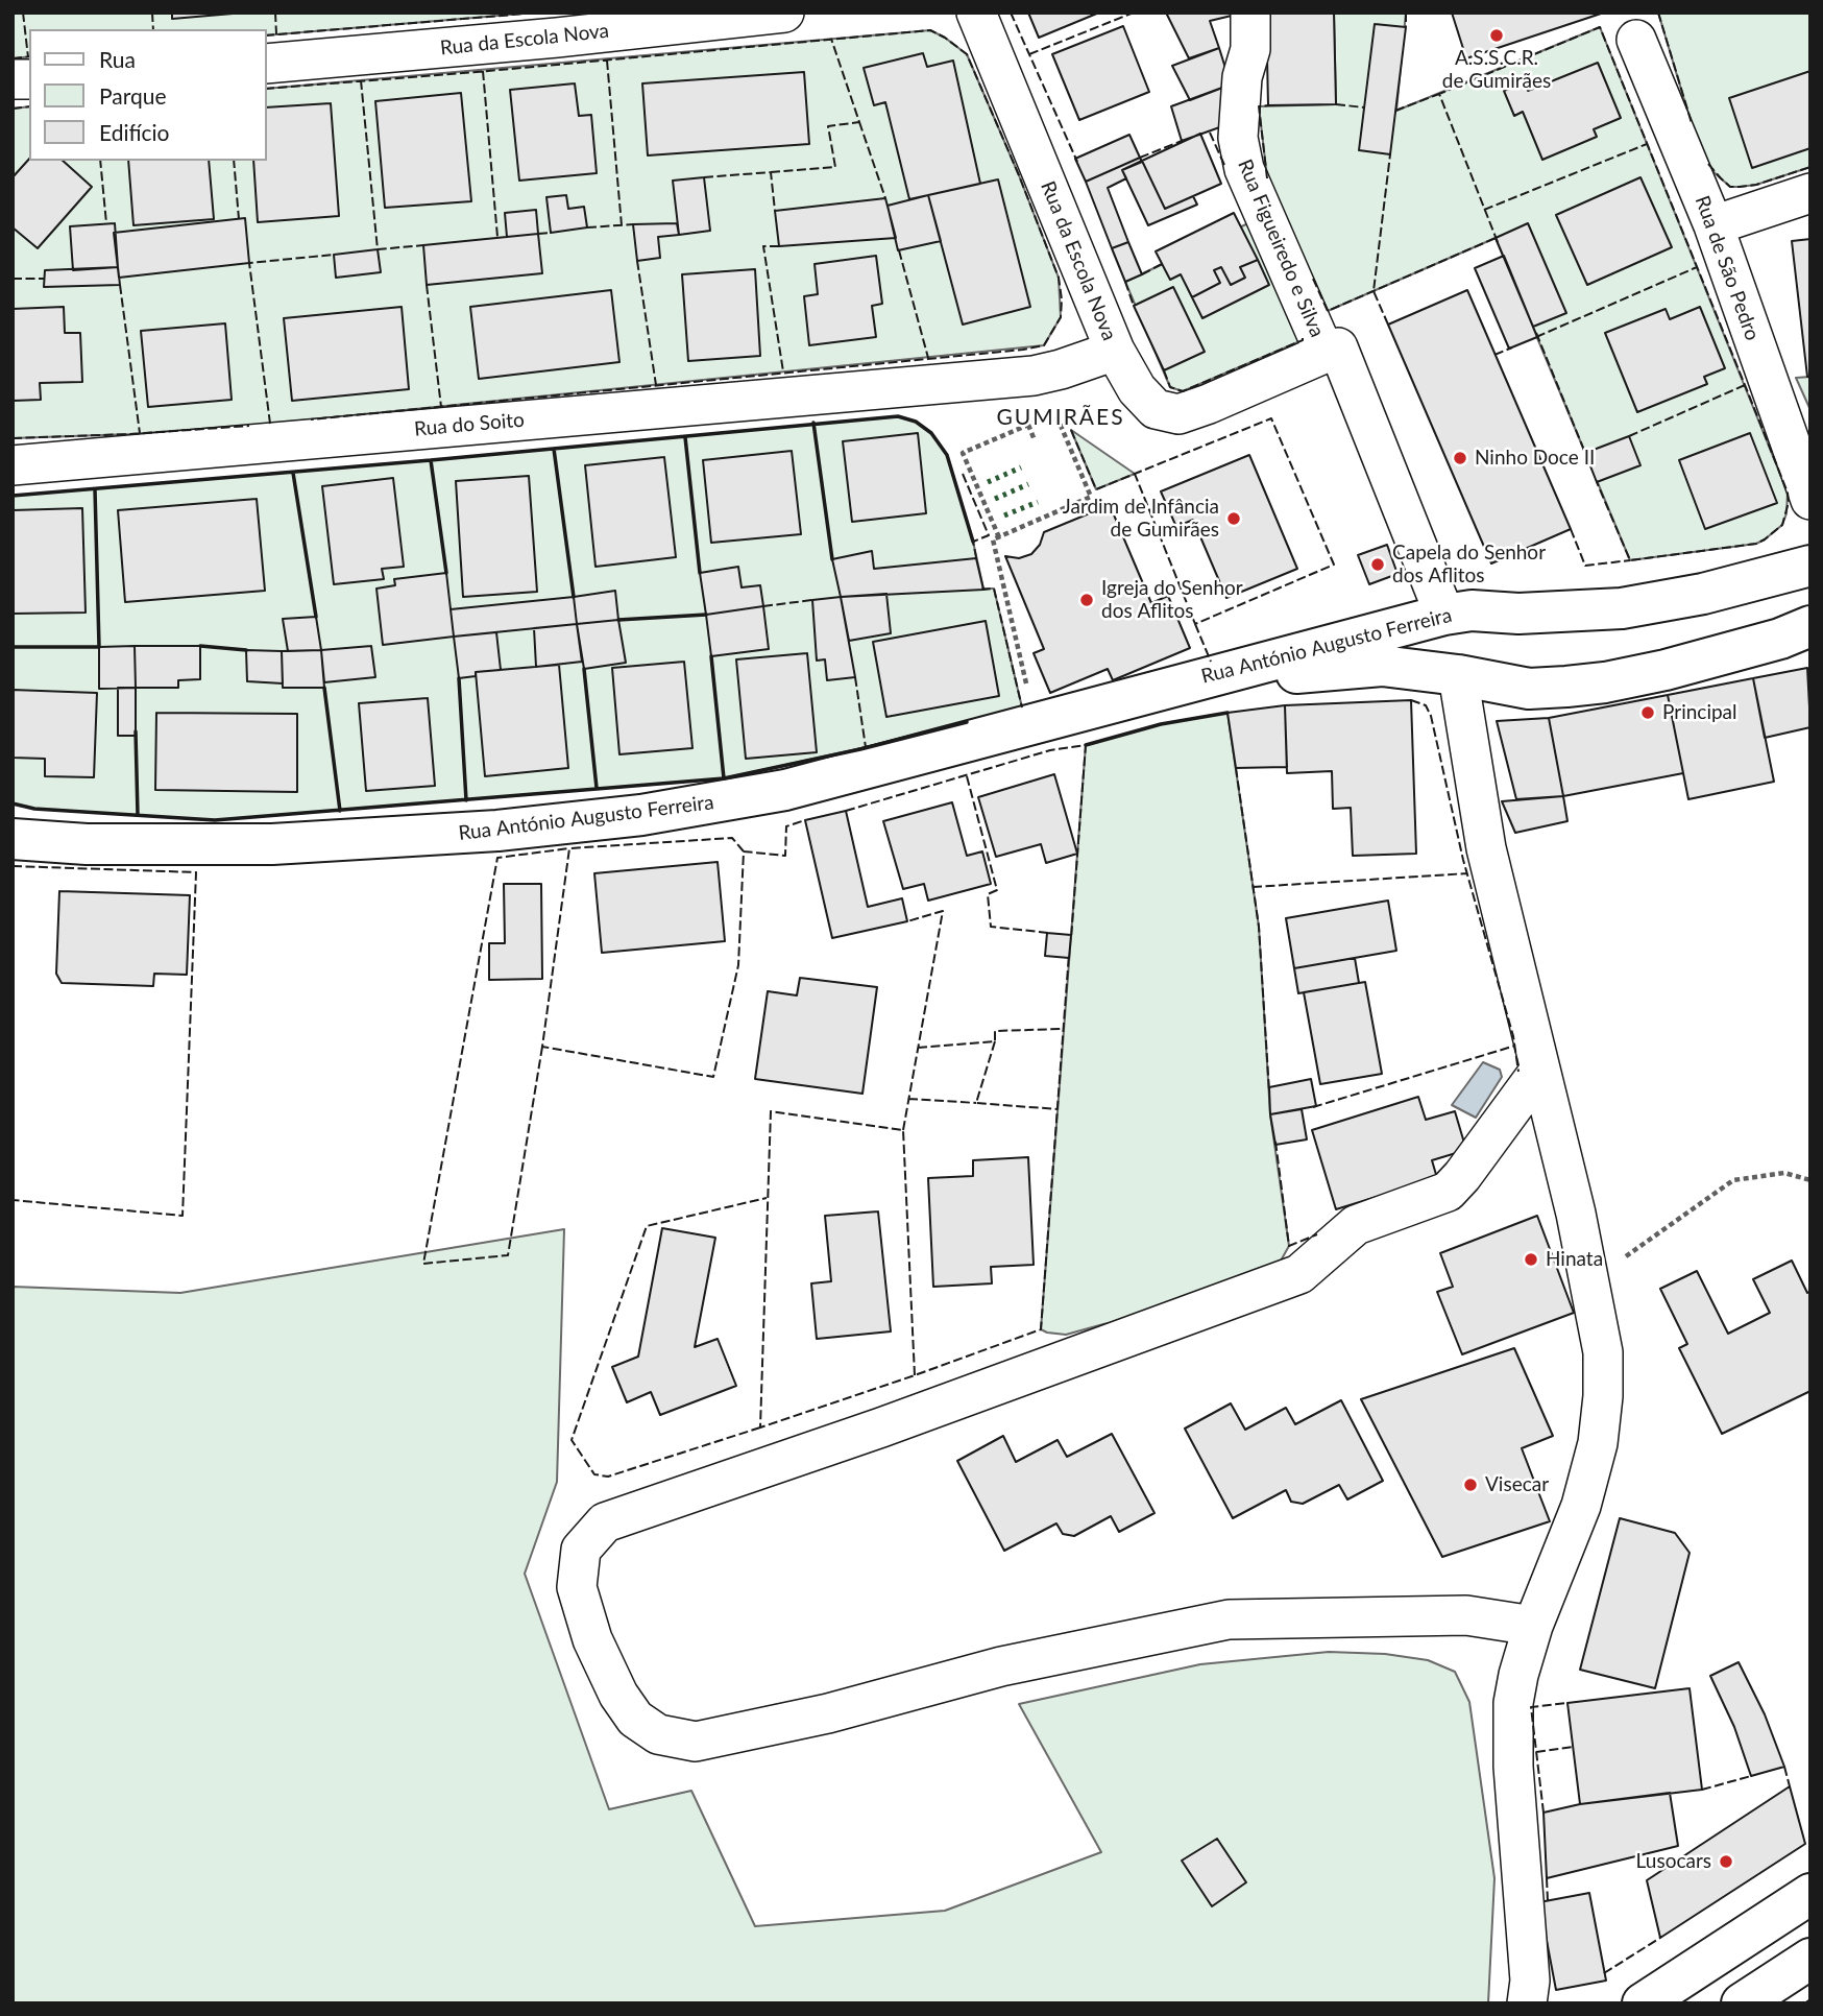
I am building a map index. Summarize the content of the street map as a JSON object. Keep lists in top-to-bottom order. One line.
{"streets":{"street":["Rua da Escola Nova","Rua Figueiredo e Silva","Rua de São Pedro","Rua do Soito","Rua António Augusto Ferreira"]},"crossings":[["Rua da Escola Nova","Rua Figueiredo e Silva"],["Rua da Escola Nova","Rua do Soito"]],"districts":["GUMIRÃES"],"places":["A.S.S.C.R. de Gumirães","Ninho Doce II","Jardim de Infância de Gumirães","Capela do Senhor dos Aflitos","Igreja do Senhor dos Aflitos","Principal","Hinata","Visecar","Lusocars"],"legend":["Rua","Parque","Edifício"]}
